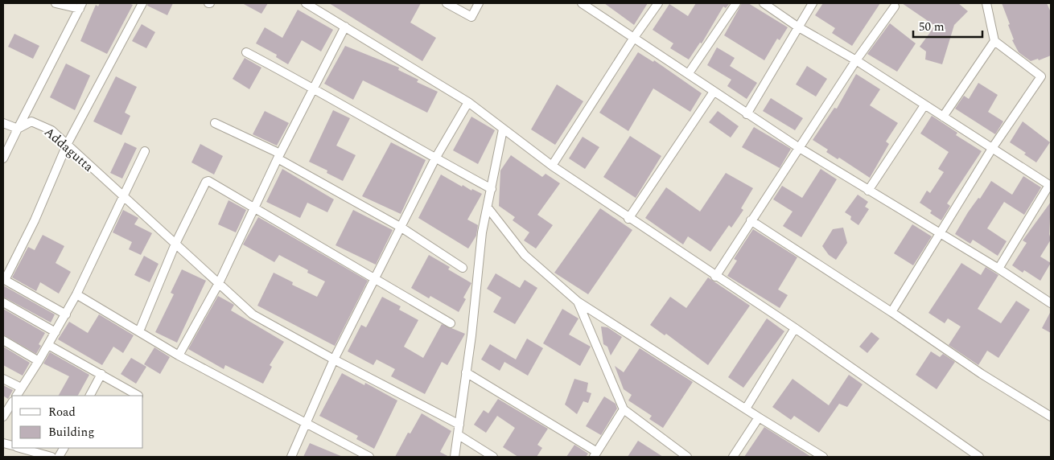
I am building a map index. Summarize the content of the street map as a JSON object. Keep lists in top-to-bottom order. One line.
{"streets":{"street":["Addagutta"]},"legend":["Road","Building"],"scale_bar":"50 m"}
